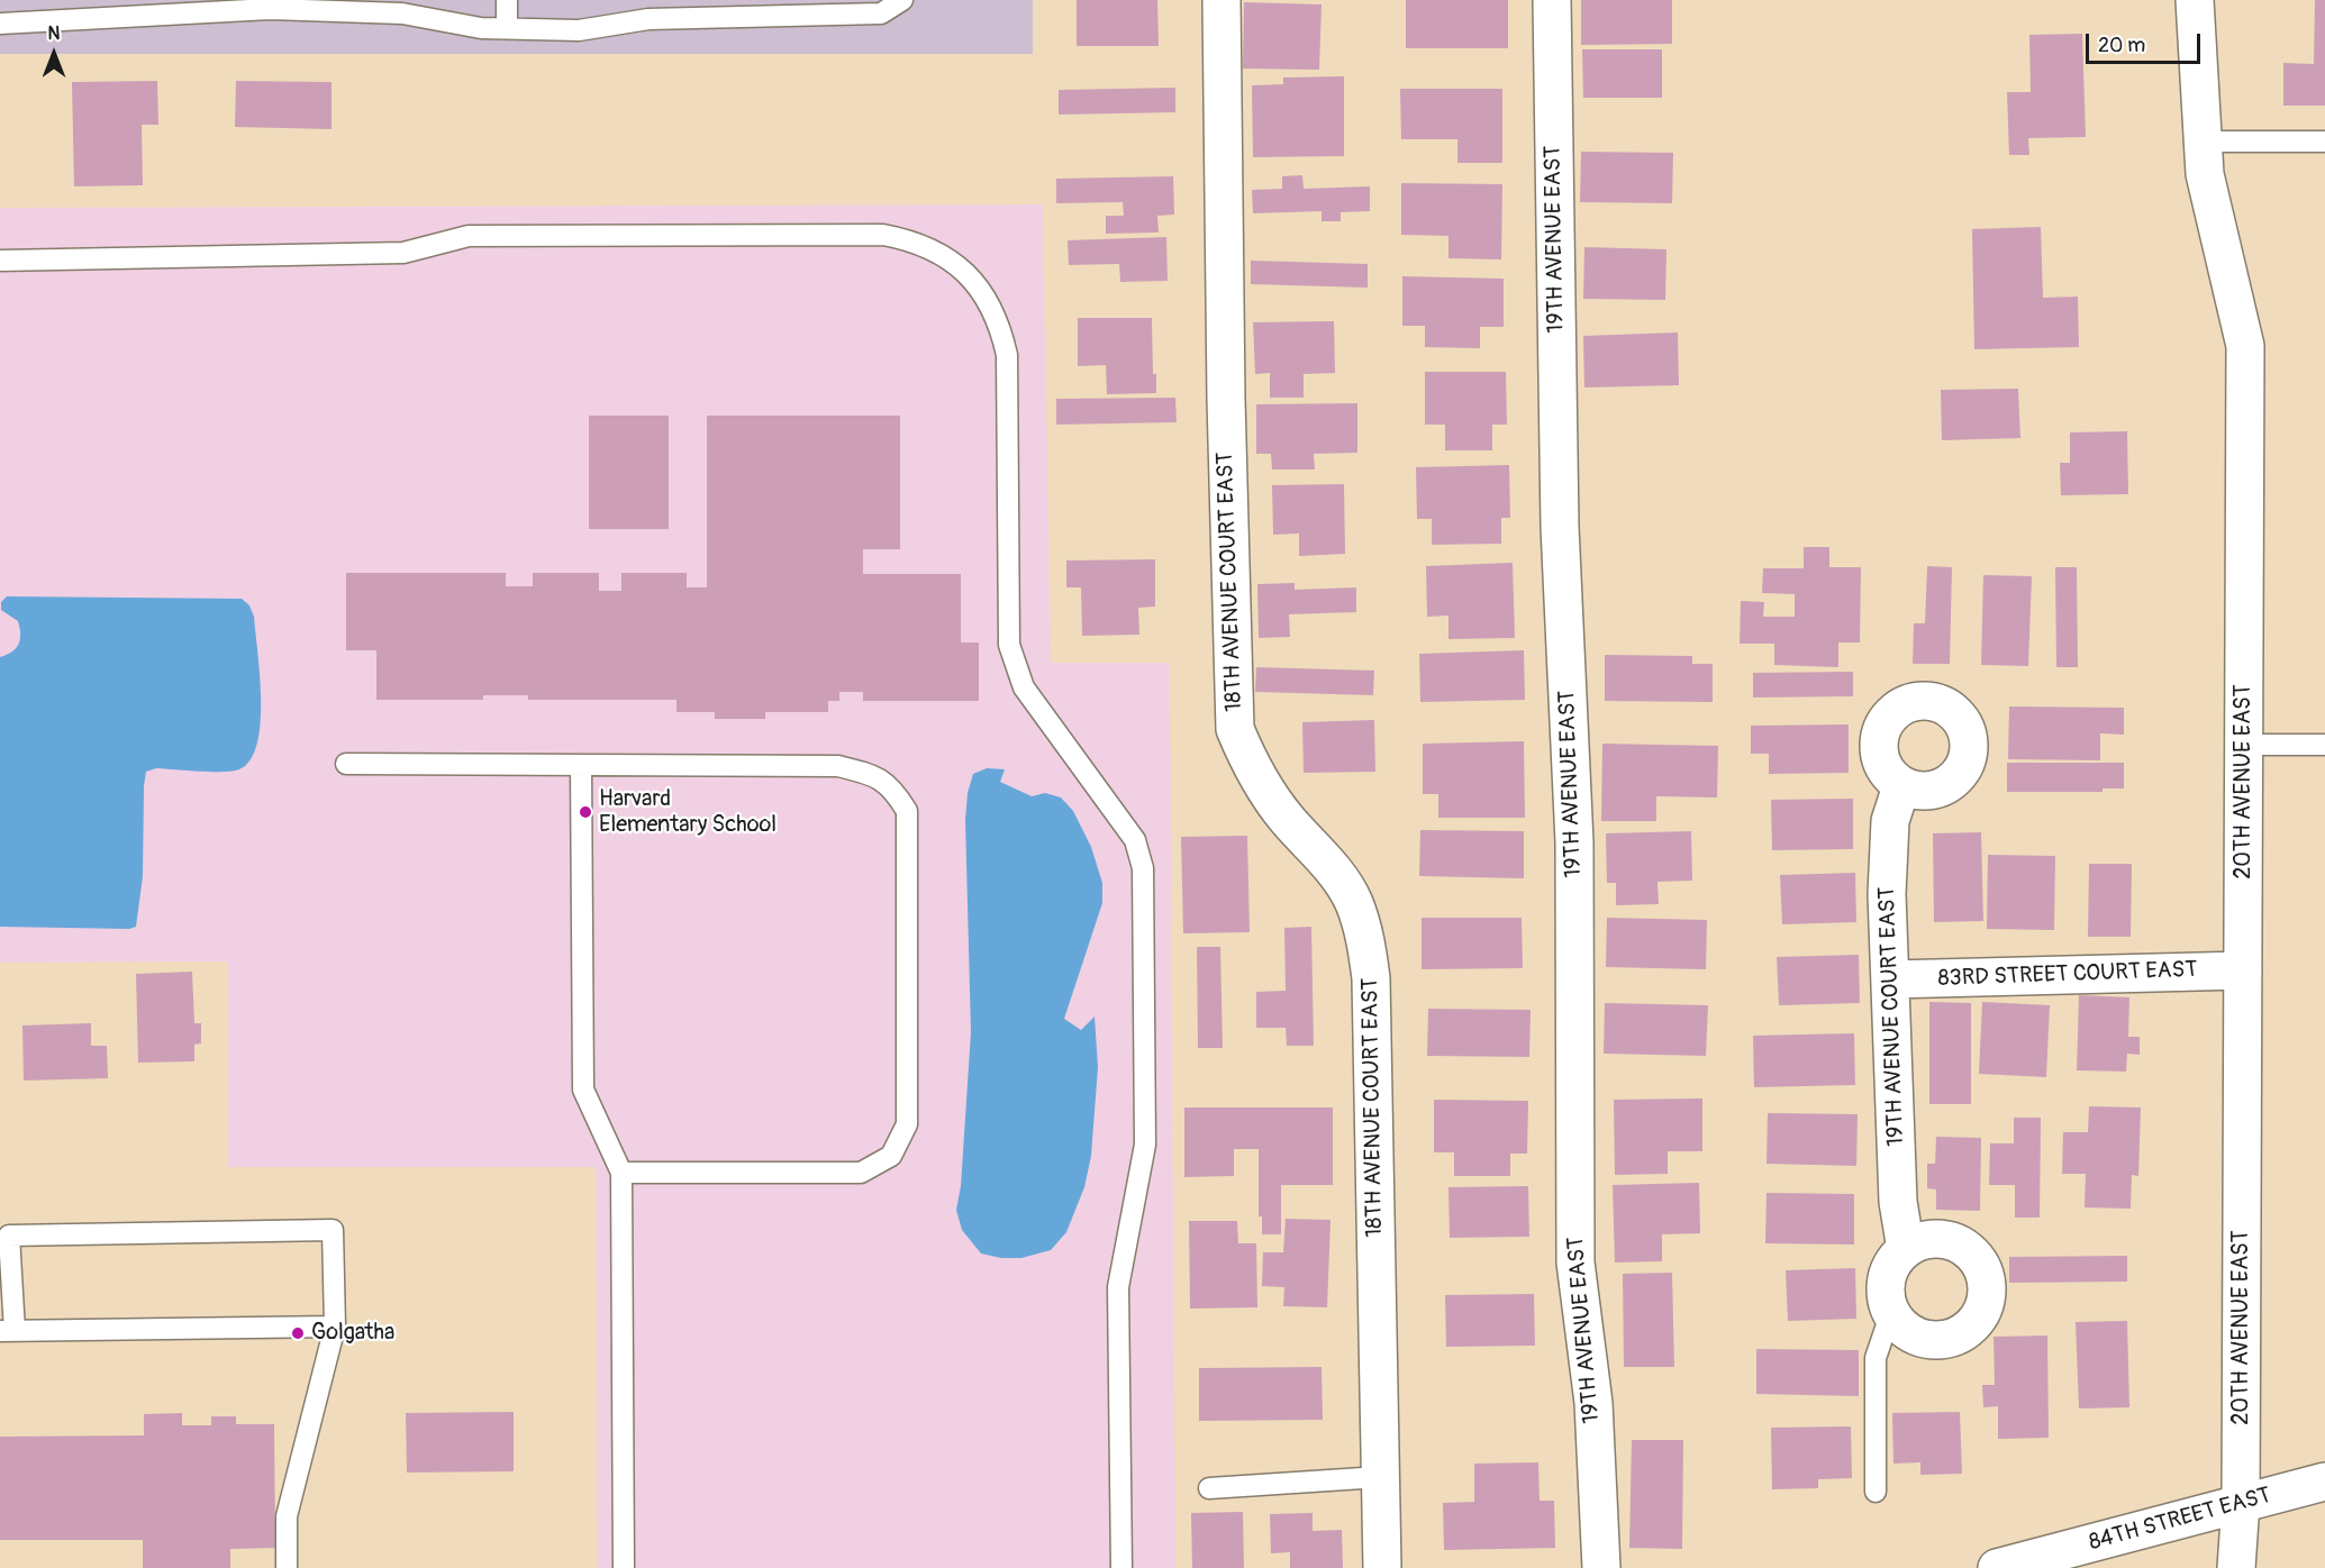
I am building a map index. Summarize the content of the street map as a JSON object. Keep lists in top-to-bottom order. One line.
{"streets":{"street":["19TH AVENUE EAST","18TH AVENUE COURT EAST","20TH AVENUE EAST","83RD STREET COURT EAST","19TH AVENUE COURT EAST","84TH STREET EAST"]},"crossings":[["20TH AVENUE EAST","83RD STREET COURT EAST"],["20TH AVENUE EAST","84TH STREET EAST"],["83RD STREET COURT EAST","19TH AVENUE COURT EAST"]],"places":["Harvard Elementary School","Golgatha"],"scale_bar":"20 m","north":"top"}
